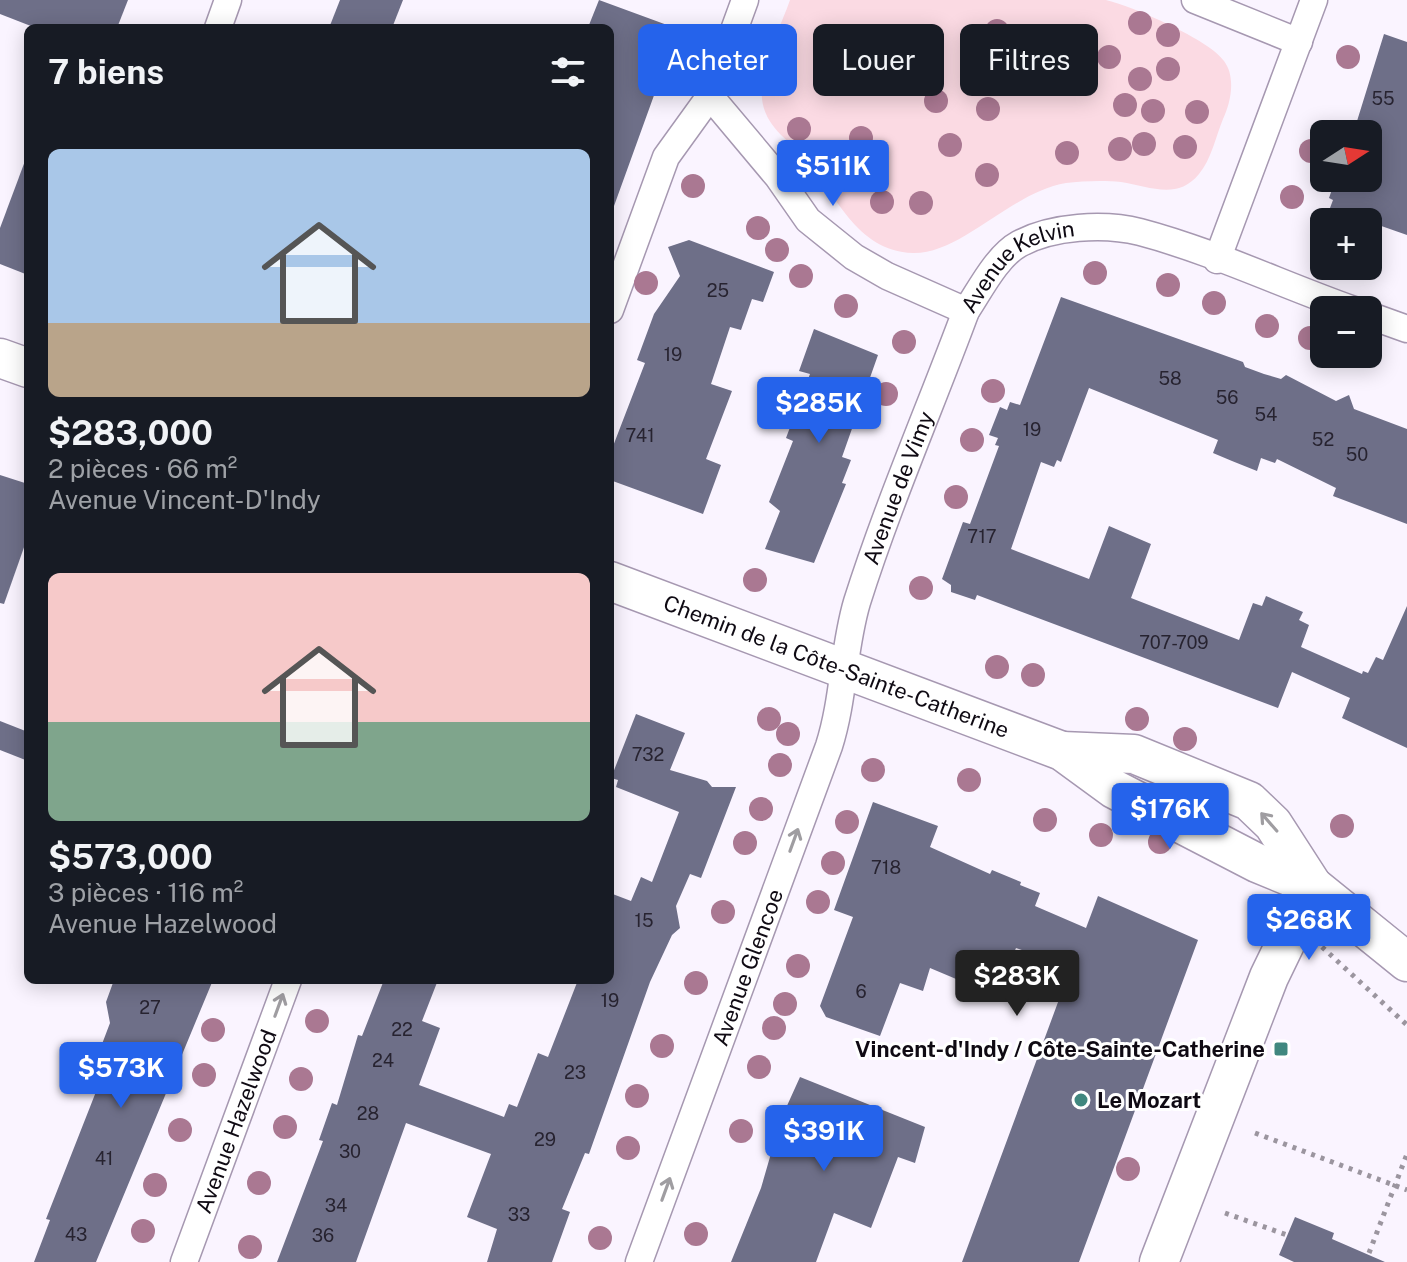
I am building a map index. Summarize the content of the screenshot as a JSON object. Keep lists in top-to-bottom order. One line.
{"streets":{"main road":["Chemin de la Côte-Sainte-Catherine"],"street":["Avenue Kelvin","Avenue de Vimy","Avenue Glencoe","Avenue Hazelwood"]},"crossings":[["Avenue Kelvin","Avenue de Vimy"],["Avenue de Vimy","Chemin de la Côte-Sainte-Catherine"],["Avenue de Vimy","Avenue Glencoe"],["Chemin de la Côte-Sainte-Catherine","Avenue Glencoe"]],"one_way":["Avenue Glencoe","Avenue Hazelwood"],"places":{"transit":["Vincent-d'Indy / Côte-Sainte-Catherine"],"other":["Le Mozart"]},"house_numbers":["55","25","19","58","56","54","19","741","52","50","717","707-709","732","718","15","6","19","27","22","24","23","28","29","30","41","34","33","43","36"],"north":"right","page":{"chip":["Acheter","Louer","Filtres"],"heading":"7 biens","map_buttons":["+","−"],"list":[{"name":"$283,000","note":"2 pièces · 66 m² · Avenue Vincent-D'Indy"},{"name":"$573,000","note":"3 pièces · 116 m² · Avenue Hazelwood"}],"price":["$511K","$285K","$176K","$268K","$283K","$573K","$391K"]}}
